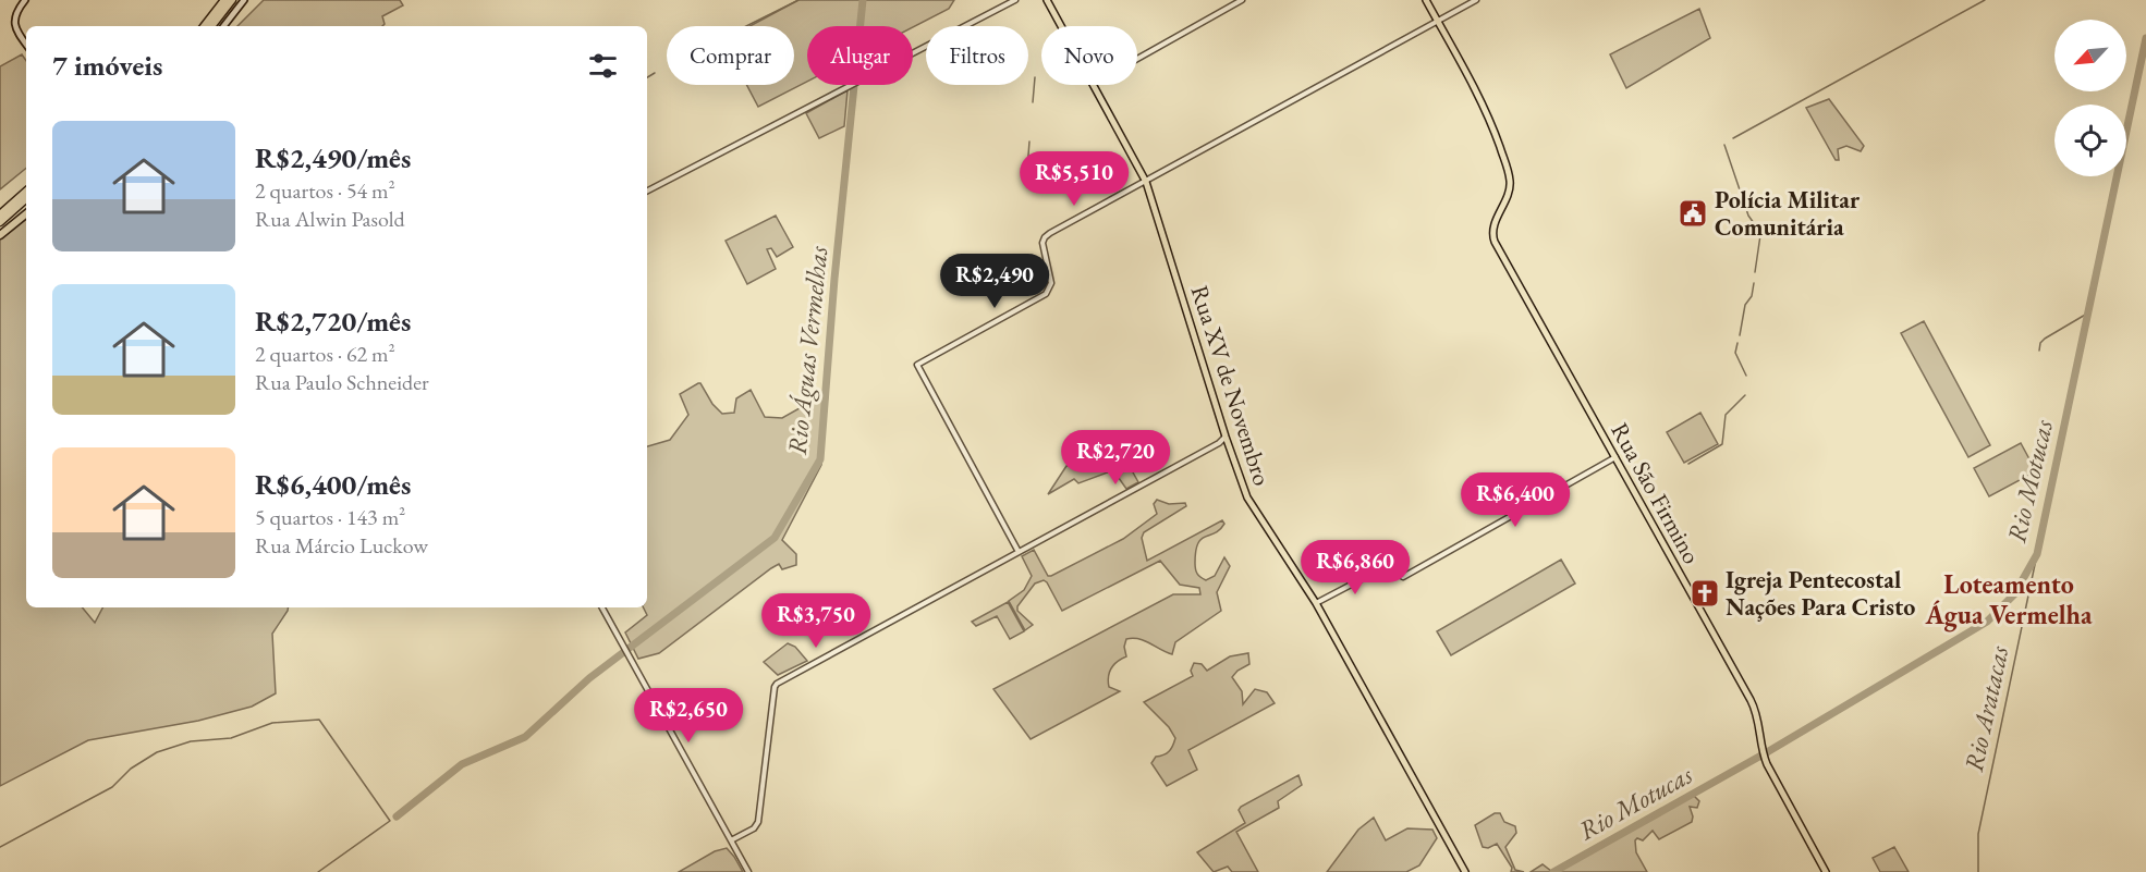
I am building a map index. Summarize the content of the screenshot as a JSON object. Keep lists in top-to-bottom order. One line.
{"streets":{"main road":["Rua XV de Novembro","Rua São Firmino"]},"districts":["Loteamento Água Vermelha"],"water":["Rio Águas Vermelhas","Rio Motucas","Rio Aratacas"],"places":{"public building":["Polícia Militar Comunitária"],"church":["Igreja Pentecostal Nações Para Cristo"]},"north":"bottom left","page":{"chip":["Comprar","Alugar","Filtros","Novo"],"heading":"7 imóveis","list":[{"name":"R$2,490/mês","note":"2 quartos · 54 m² · Rua Alwin Pasold"},{"name":"R$2,720/mês","note":"2 quartos · 62 m² · Rua Paulo Schneider"},{"name":"R$6,400/mês","note":"5 quartos · 143 m² · Rua Márcio Luckow"}],"price":["R$5,510","R$2,490","R$2,720","R$6,400","R$6,860","R$3,750","R$2,650"]}}
